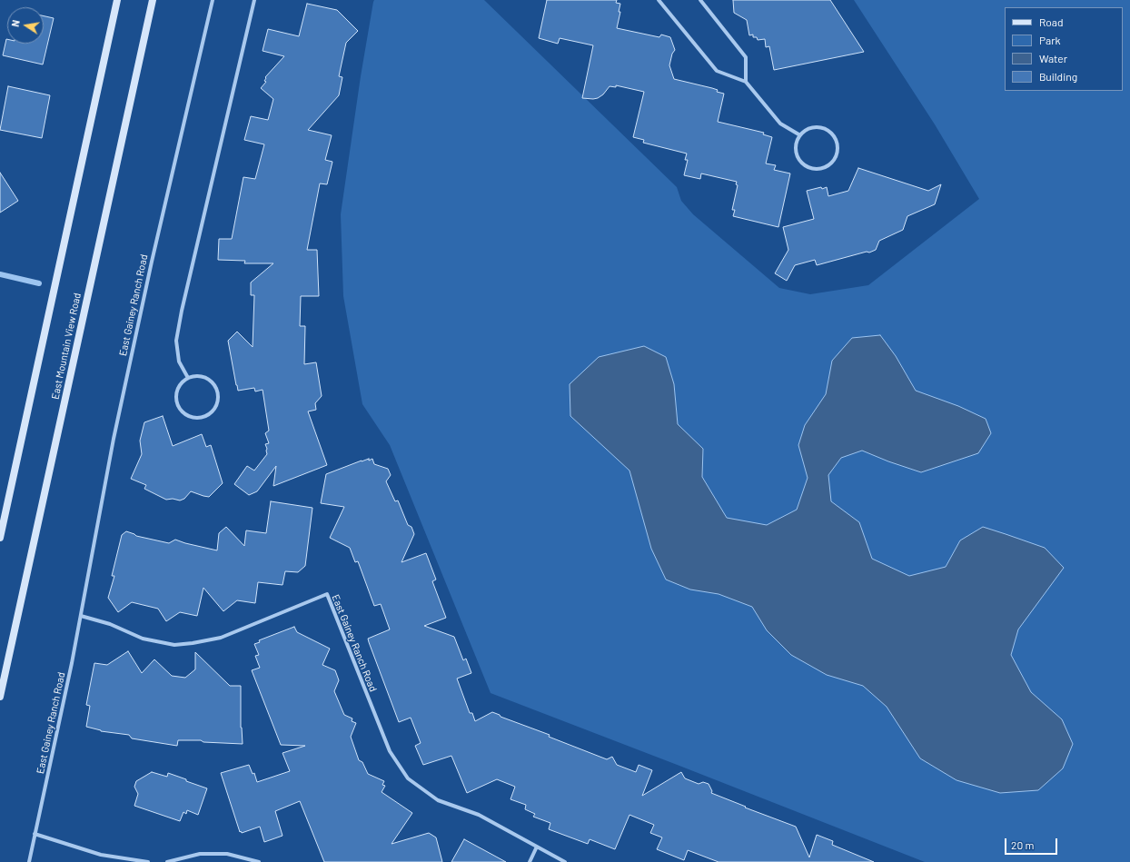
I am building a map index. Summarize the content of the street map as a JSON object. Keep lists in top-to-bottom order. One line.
{"streets":{"main road":["East Mountain View Road"],"street":["East Gainey Ranch Road"]},"legend":["Road","Park","Water","Building"],"scale_bar":"20 m","north":"left"}
